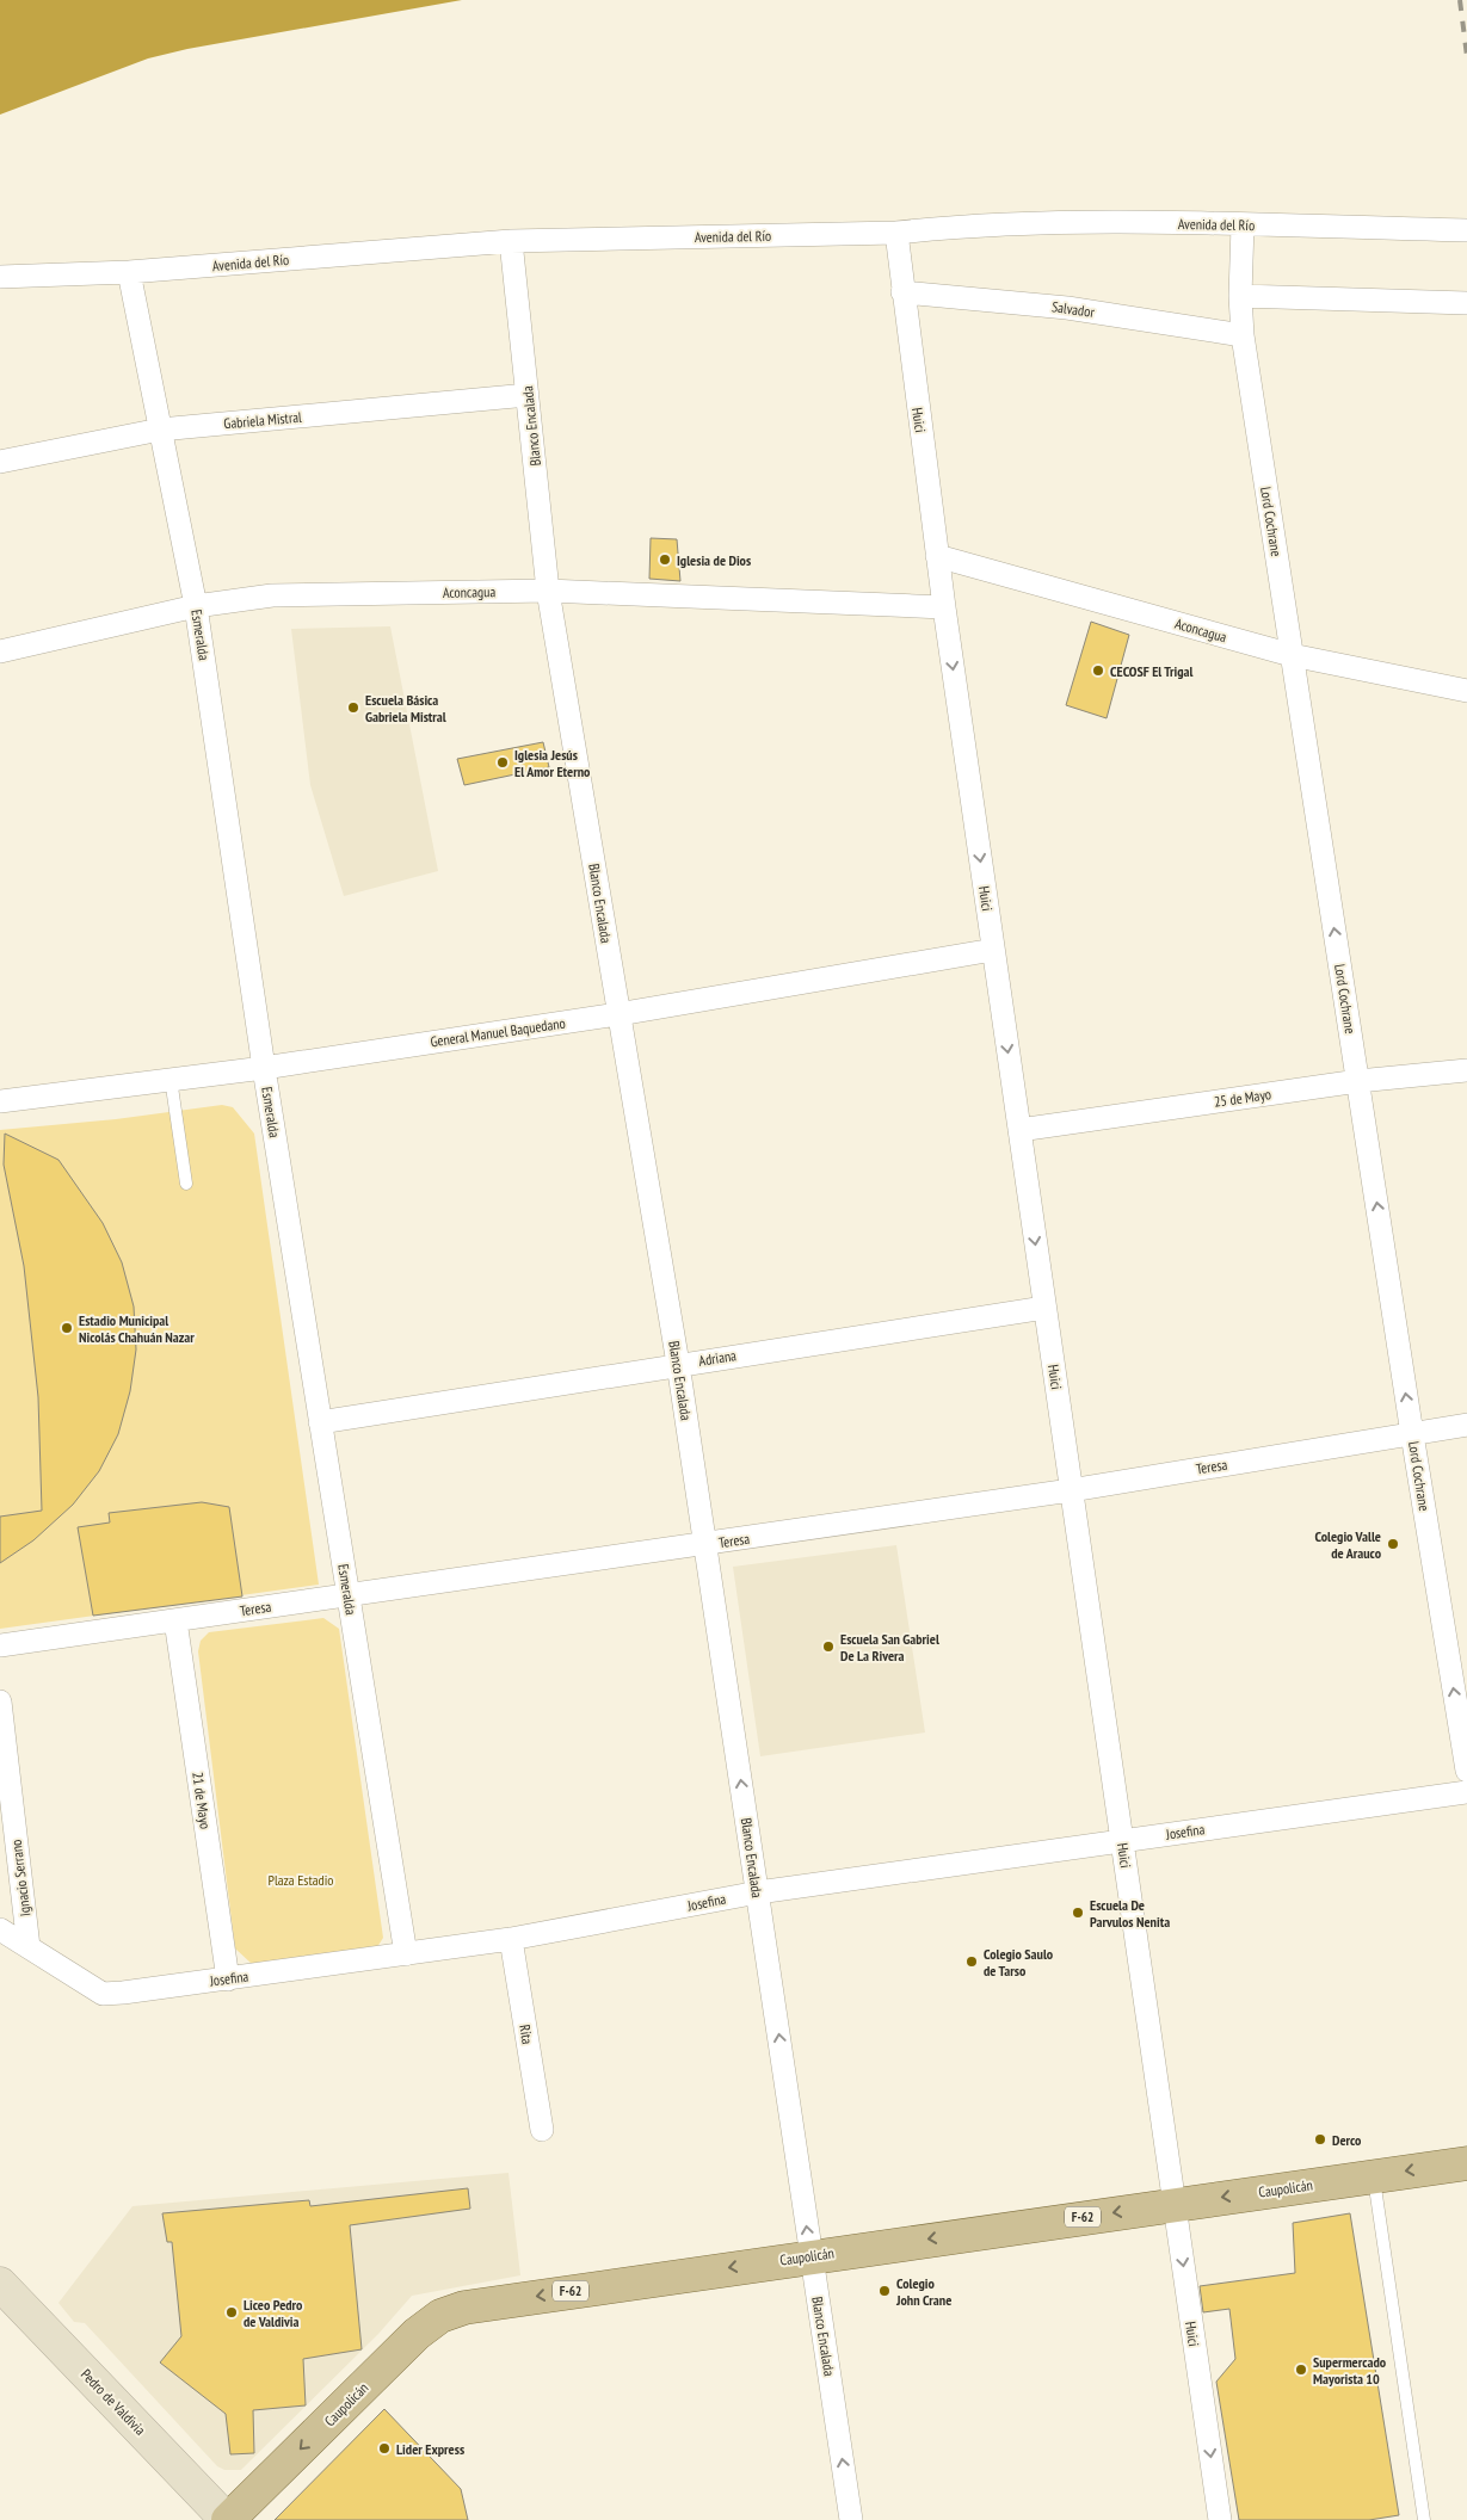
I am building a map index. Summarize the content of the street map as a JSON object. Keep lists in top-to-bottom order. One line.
{"streets":{"main road":["Caupolicán","F-62"],"street":["Avenida del Río","Salvador","Gabriela Mistral","Huici","Blanco Encalada","Lord Cochrane","Aconcagua","Esmeralda","General Manuel Baquedano","25 de Mayo","Adriana","Teresa","21 de Mayo","Josefina","Ignacio Serrano","Rita","Pedro de Valdivia"]},"crossings":[["Avenida del Río","Huici"],["Avenida del Río","Blanco Encalada"],["Avenida del Río","Lord Cochrane"],["Avenida del Río","Esmeralda"],["Salvador","Huici"],["Salvador","Lord Cochrane"],["Gabriela Mistral","Blanco Encalada"],["Gabriela Mistral","Esmeralda"],["Huici","Aconcagua"],["Huici","General Manuel Baquedano"],["Huici","25 de Mayo"],["Huici","Adriana"],["Huici","Teresa"],["Huici","Josefina"],["Huici","Caupolicán"],["Blanco Encalada","Aconcagua"],["Blanco Encalada","General Manuel Baquedano"],["Blanco Encalada","Adriana"],["Blanco Encalada","Teresa"],["Blanco Encalada","Josefina"],["Blanco Encalada","Caupolicán"],["Lord Cochrane","Aconcagua"],["Lord Cochrane","25 de Mayo"],["Lord Cochrane","Teresa"],["Aconcagua","Esmeralda"],["Esmeralda","General Manuel Baquedano"],["Esmeralda","Adriana"],["Esmeralda","Teresa"],["Esmeralda","Josefina"],["Teresa","21 de Mayo"],["21 de Mayo","Josefina"],["Josefina","Ignacio Serrano"],["Josefina","Rita"],["Caupolicán","Pedro de Valdivia"]],"one_way":["Huici","Blanco Encalada","Lord Cochrane","Caupolicán"],"parks":["Plaza Estadio"],"places":["Iglesia de Dios","CECOSF El Trigal","Escuela Básica Gabriela Mistral","Iglesia Jesús El Amor Eterno","Estadio Municipal Nicolás Chahuán Nazar","Colegio Valle de Arauco","Escuela San Gabriel De La Rivera","Escuela De Parvulos Nenita","Colegio Saulo de Tarso","Derco","Colegio John Crane","Liceo Pedro de Valdivia","Supermercado Mayorista 10","Lider Express"]}
